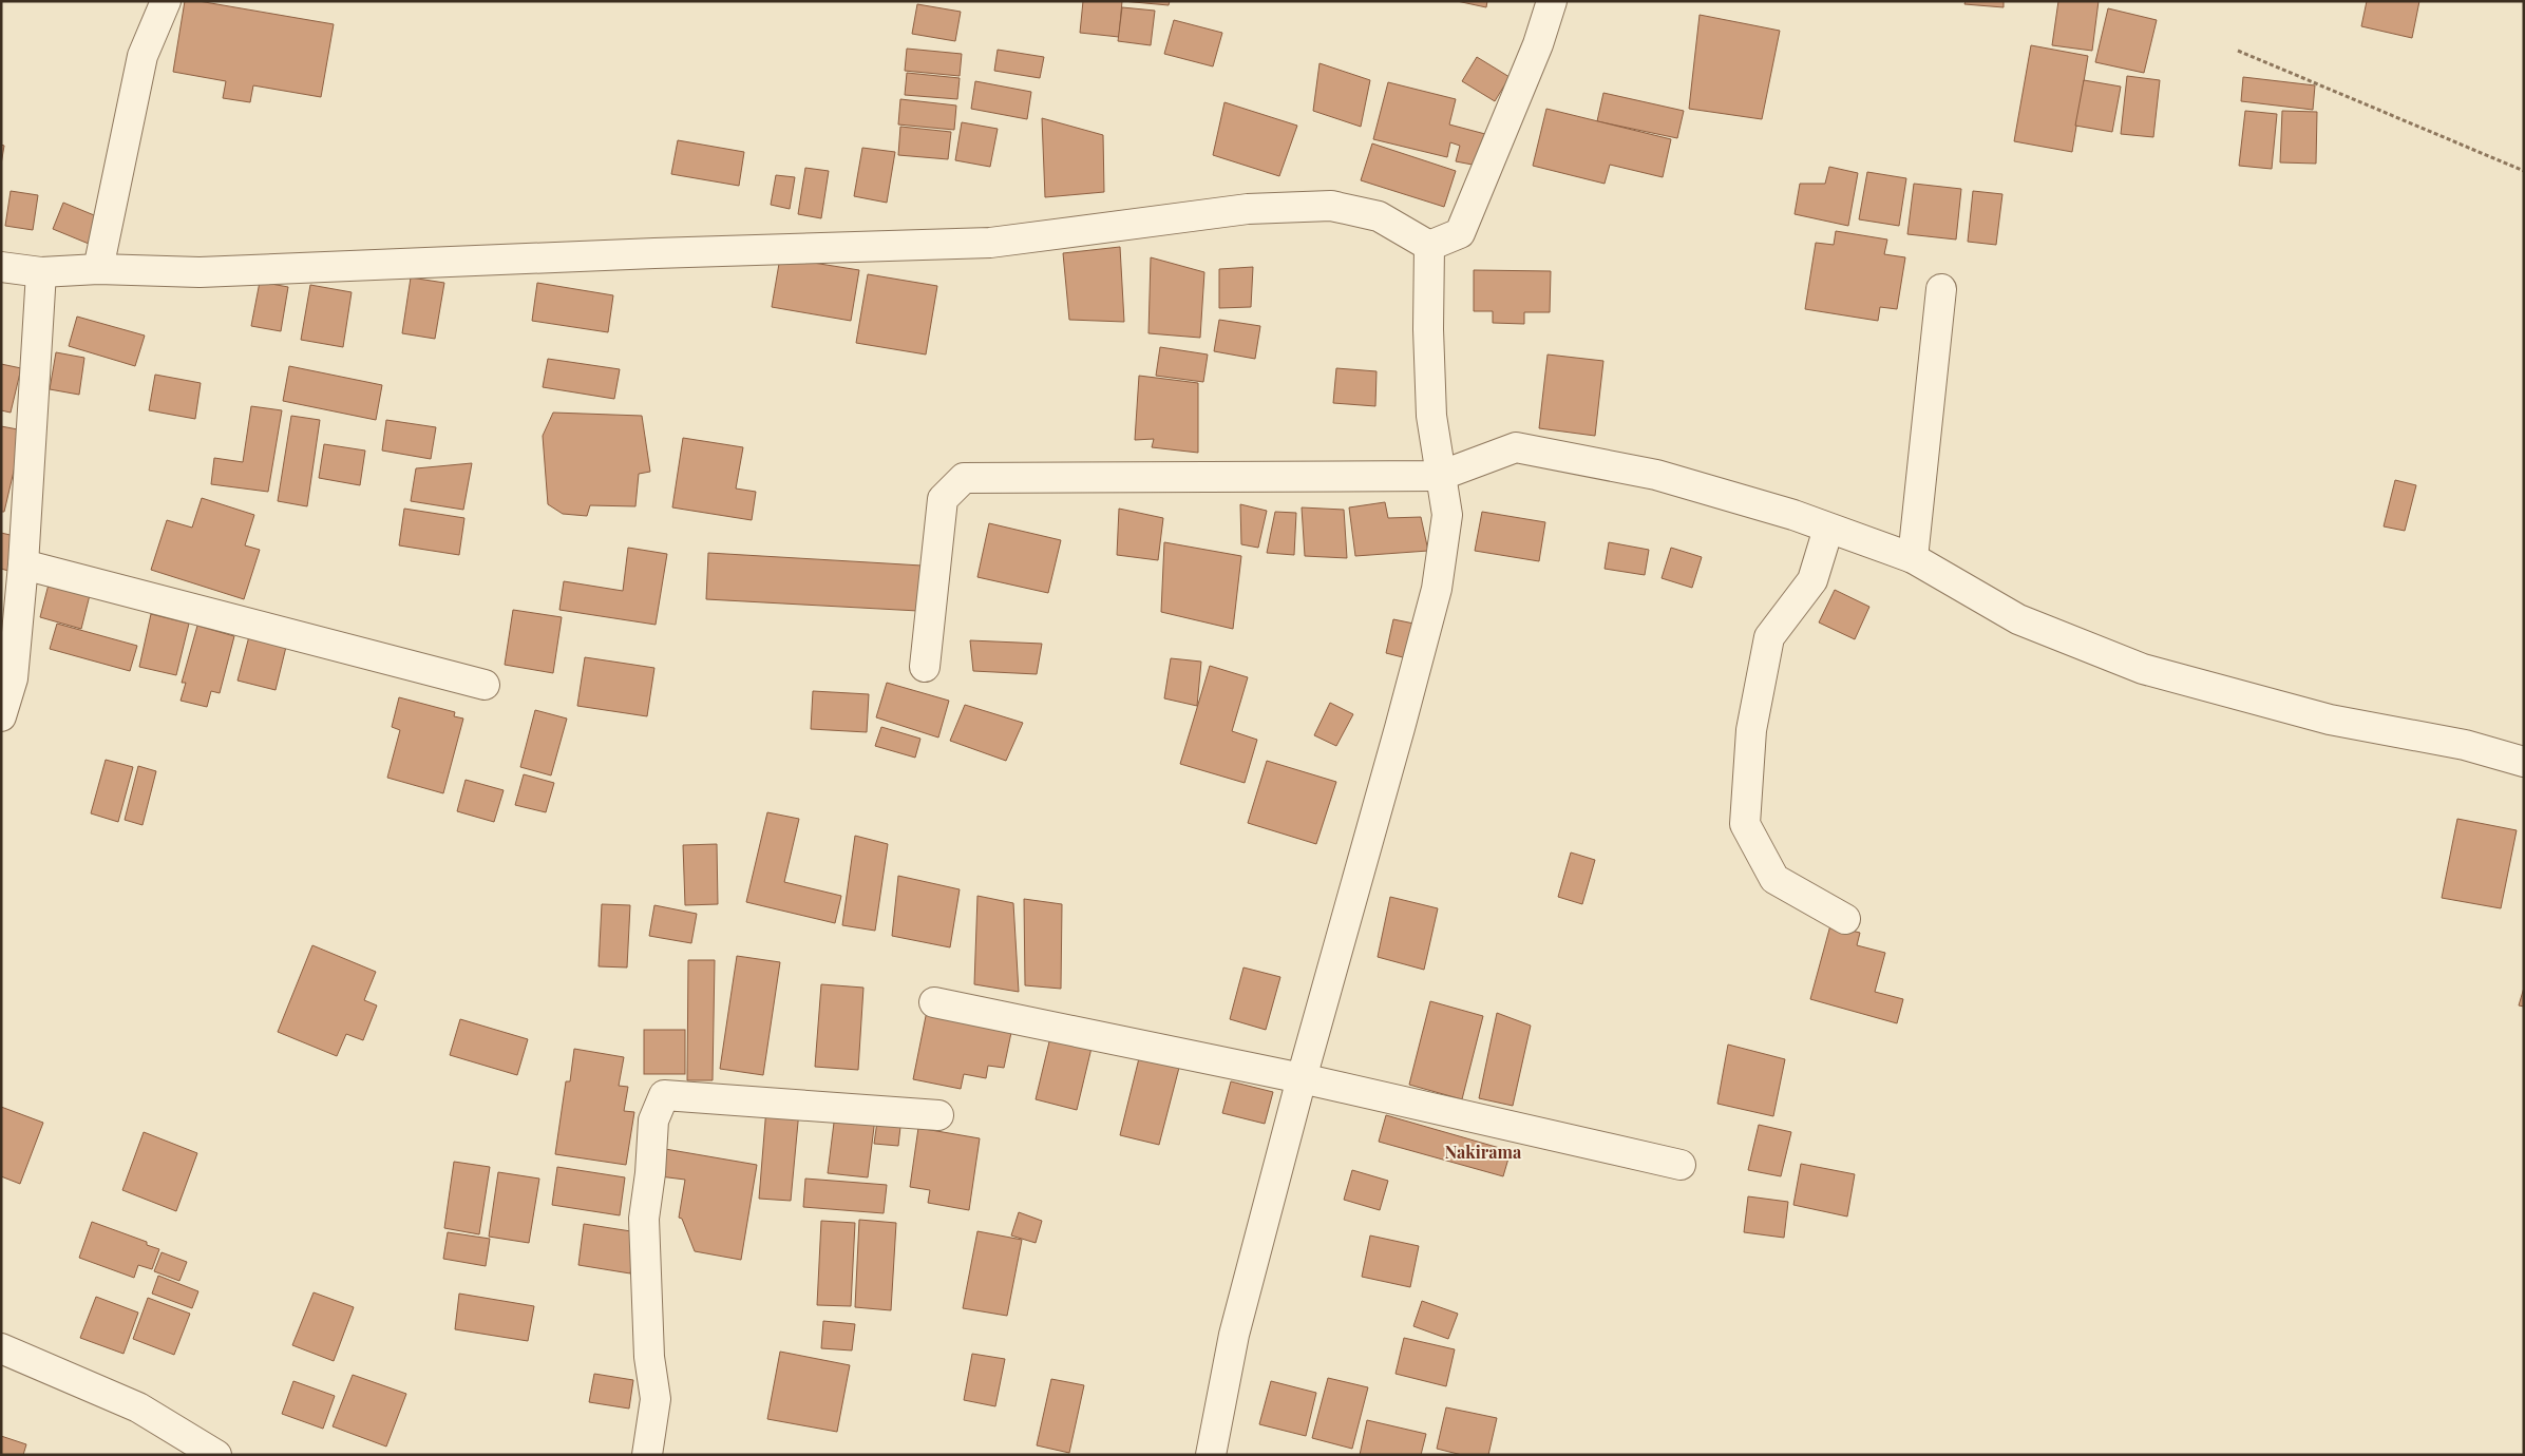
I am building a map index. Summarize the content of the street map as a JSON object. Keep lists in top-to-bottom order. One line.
{"districts":["Nakirama"]}
